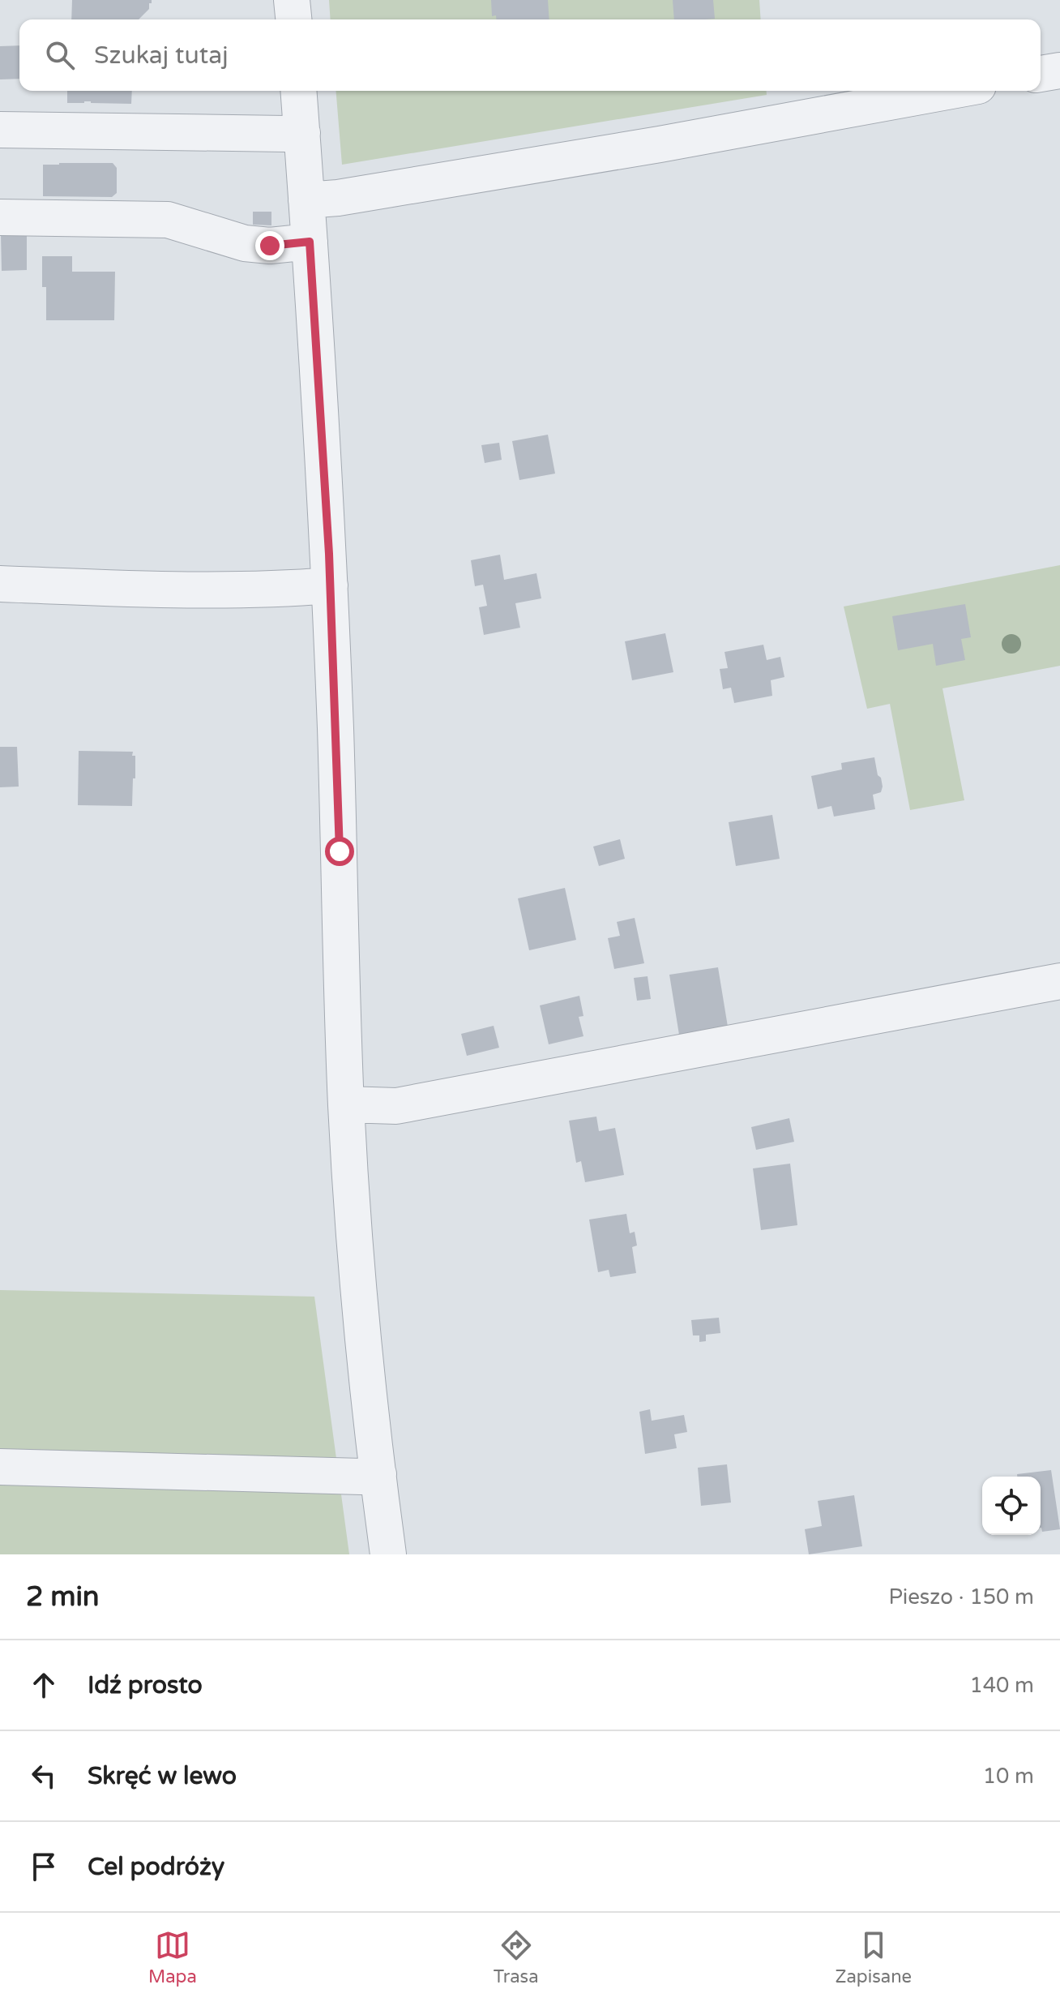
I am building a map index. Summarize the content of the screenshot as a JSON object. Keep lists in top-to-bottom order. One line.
{"page":{"search":"Szukaj tutaj","heading":["2 min","Pieszo · 150 m"],"list":[["Idź prosto","140 m"],["Skręć w lewo","10 m"],"Cel podróży"],"nav":["Mapa","Trasa","Zapisane"]}}
